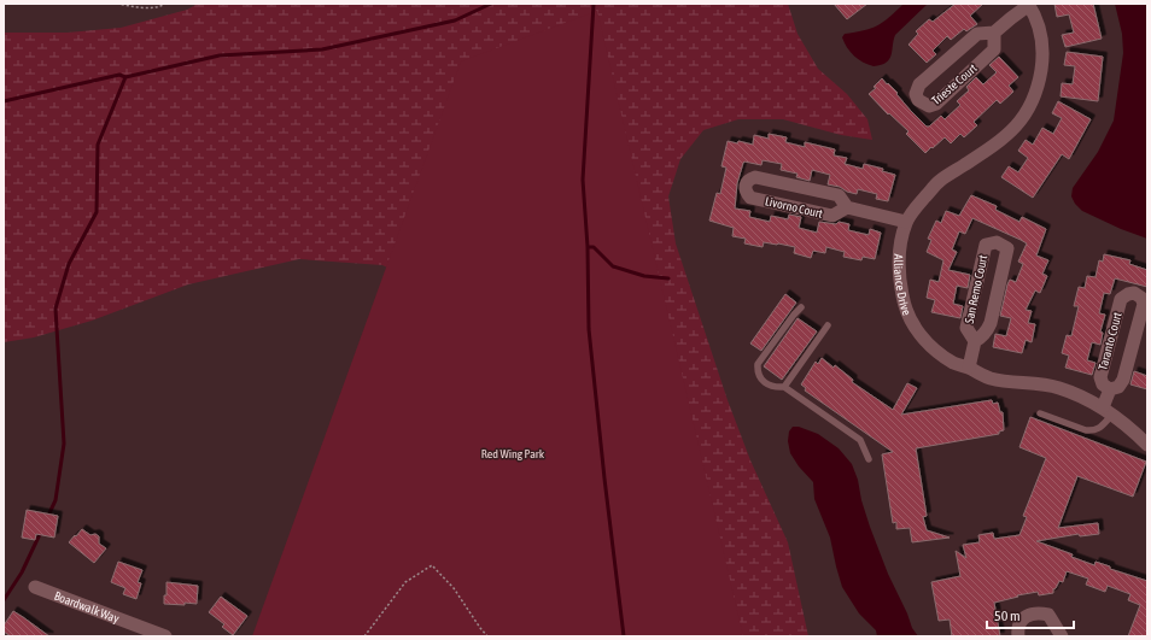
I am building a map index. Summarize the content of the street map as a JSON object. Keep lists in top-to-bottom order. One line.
{"streets":{"street":["Trieste Court","Livorno Court","Alliance Drive","San Remo Court","Taranto Court","Boardwalk Way"]},"crossings":[["Trieste Court","Alliance Drive"],["Livorno Court","Alliance Drive"],["Alliance Drive","San Remo Court"],["Alliance Drive","Taranto Court"]],"parks":["Red Wing Park"],"scale_bar":"50 m"}
